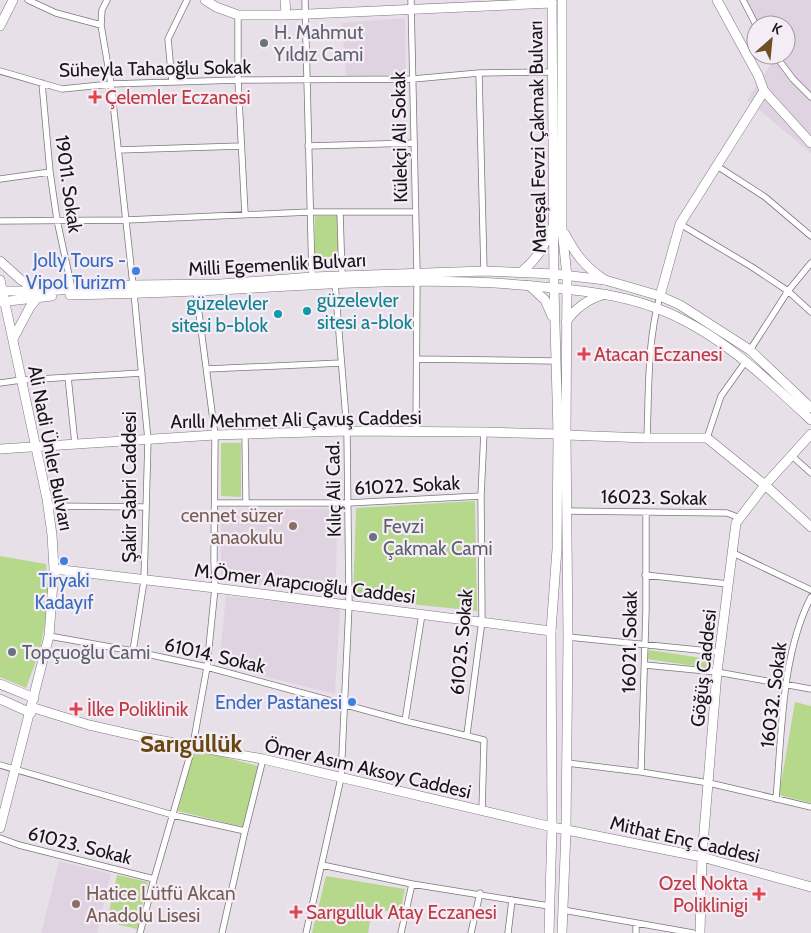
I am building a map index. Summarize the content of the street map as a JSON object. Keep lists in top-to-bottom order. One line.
{"streets":{"main road":["Mareşal Fevzi Çakmak Bulvarı","Milli Egemenlik Bulvarı","Arıllı Mehmet Ali Çavuş Caddesi","Ali Nadi Ünler Bulvarı","M.Ömer Arapcıoğlu Caddesi","Göğüş Caddesi","Ömer Asım Aksoy Caddesi","Mithat Enç Caddesi"],"street":["Süheyla Tahaoğlu Sokak","Külekçi Ali Sokak","19011. Sokak","61022. Sokak","Şakir Sabri Caddesi","Kılıç Ali Cad.","16023. Sokak","61025. Sokak","16021. Sokak","61014. Sokak","16032. Sokak","61023. Sokak"]},"crossings":[["Süheyla Tahaoğlu Sokak","Külekçi Ali Sokak"],["Süheyla Tahaoğlu Sokak","Mareşal Fevzi Çakmak Bulvarı"],["Süheyla Tahaoğlu Sokak","19011. Sokak"],["Süheyla Tahaoğlu Sokak","Şakir Sabri Caddesi"],["Külekçi Ali Sokak","Milli Egemenlik Bulvarı"],["Külekçi Ali Sokak","Arıllı Mehmet Ali Çavuş Caddesi"],["Mareşal Fevzi Çakmak Bulvarı","Milli Egemenlik Bulvarı"],["Mareşal Fevzi Çakmak Bulvarı","Arıllı Mehmet Ali Çavuş Caddesi"],["19011. Sokak","Milli Egemenlik Bulvarı"],["Milli Egemenlik Bulvarı","Ali Nadi Ünler Bulvarı"],["Milli Egemenlik Bulvarı","Şakir Sabri Caddesi"],["Milli Egemenlik Bulvarı","Kılıç Ali Cad."],["Arıllı Mehmet Ali Çavuş Caddesi","Ali Nadi Ünler Bulvarı"],["Arıllı Mehmet Ali Çavuş Caddesi","Şakir Sabri Caddesi"],["Arıllı Mehmet Ali Çavuş Caddesi","Kılıç Ali Cad."],["Arıllı Mehmet Ali Çavuş Caddesi","61025. Sokak"],["Ali Nadi Ünler Bulvarı","M.Ömer Arapcıoğlu Caddesi"],["Ali Nadi Ünler Bulvarı","61014. Sokak"],["Ali Nadi Ünler Bulvarı","Ömer Asım Aksoy Caddesi"],["61022. Sokak","Kılıç Ali Cad."],["61022. Sokak","61025. Sokak"],["Şakir Sabri Caddesi","M.Ömer Arapcıoğlu Caddesi"],["Şakir Sabri Caddesi","61014. Sokak"],["Kılıç Ali Cad.","M.Ömer Arapcıoğlu Caddesi"],["Kılıç Ali Cad.","61014. Sokak"],["Kılıç Ali Cad.","Ömer Asım Aksoy Caddesi"],["16023. Sokak","16021. Sokak"],["16023. Sokak","Göğüş Caddesi"],["M.Ömer Arapcıoğlu Caddesi","61025. Sokak"],["61025. Sokak","61014. Sokak"],["Göğüş Caddesi","Mithat Enç Caddesi"],["Ömer Asım Aksoy Caddesi","Mithat Enç Caddesi"]],"districts":["Sarıgüllük"],"places":{"other":["H. Mahmut Yıldız Cami","Jolly Tours - Vipol Turizm","güzelevler sitesi a-blok","güzelevler sitesi b-blok","cennet süzer anaokulu","Fevzi Çakmak Cami","Tiryaki Kadayıf","Topçuoğlu Cami","Ender Pastanesi","Hatice Lütfü Akcan Anadolu Lisesi"],"health":["Çelemler Eczanesi","Atacan Eczanesi","İlke Poliklinik","Ozel Nokta Poliklinigi","Sarıgulluk Atay Eczanesi"]},"north":"top right"}
